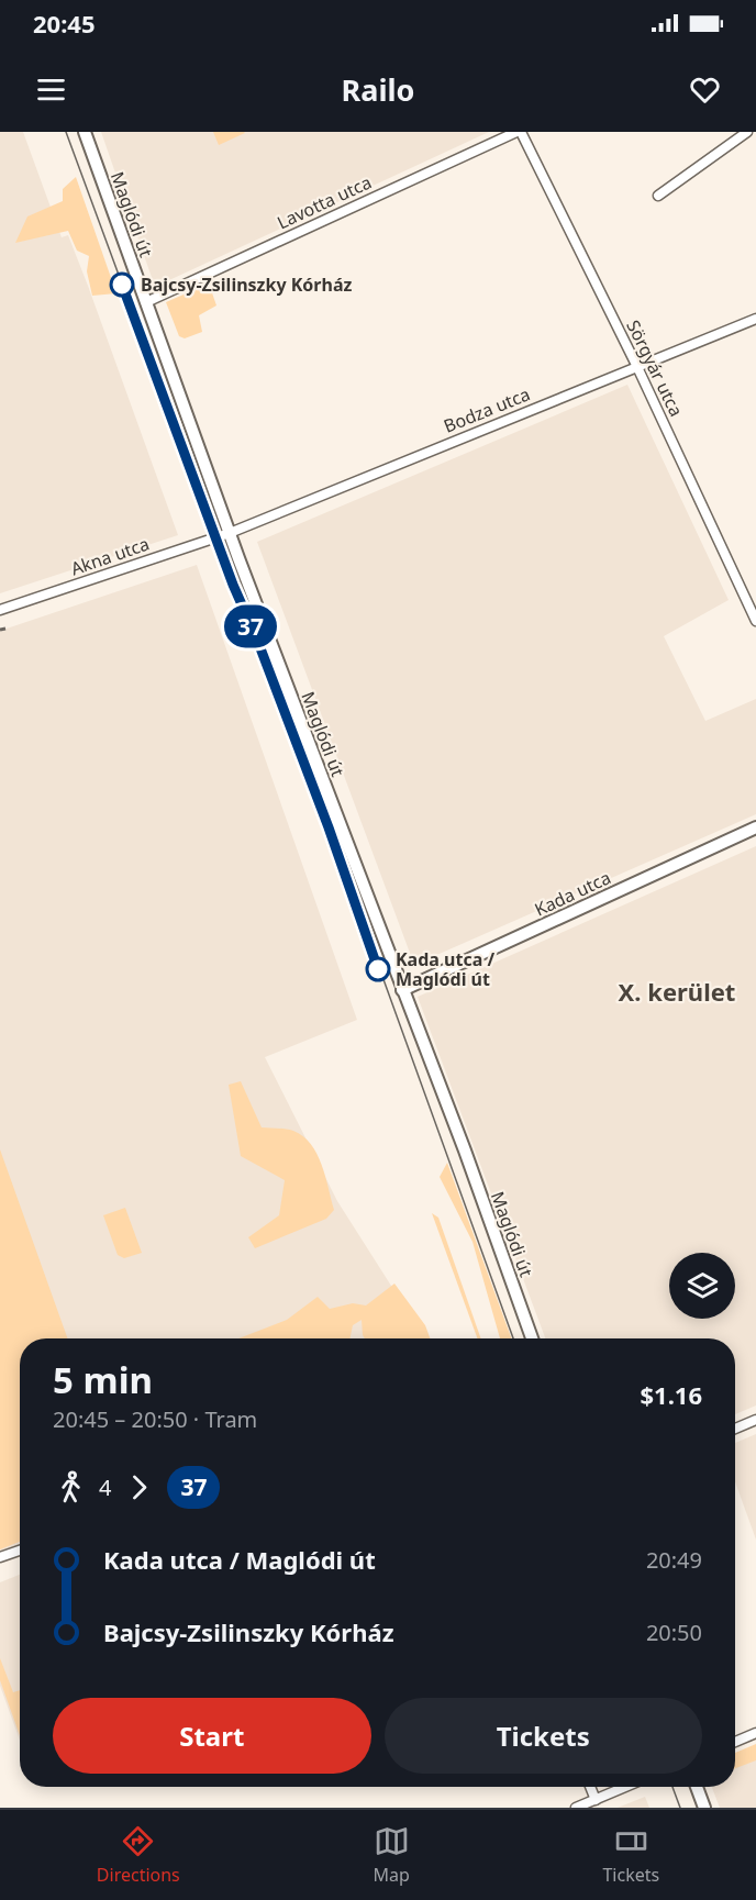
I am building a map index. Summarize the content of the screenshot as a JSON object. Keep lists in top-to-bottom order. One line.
{"streets":{"street":["Lavotta utca","Maglódi út","Sörgyár utca","Bodza utca","Akna utca","Kada utca"]},"crossings":[["Lavotta utca","Maglódi út"],["Maglódi út","Bodza utca"],["Maglódi út","Akna utca"],["Maglódi út","Kada utca"],["Sörgyár utca","Bodza utca"],["Bodza utca","Akna utca"]],"districts":["X. kerület"],"places":["Bajcsy-Zsilinszky Kórház","Kada utca / Maglódi út"],"lines":["tram line 37"],"page":{"status":"20:45","header":"Railo","on_map":"37","heading":["5 min","20:45 – 20:50 · Tram","$1.16"],"legs":["4","37"],"list":[{"name":"Kada utca / Maglódi út","value":"20:49"},{"name":"Bajcsy-Zsilinszky Kórház","value":"20:50"}],"buttons":["Start","Tickets"],"tabs":["Directions","Map","Tickets"]}}
